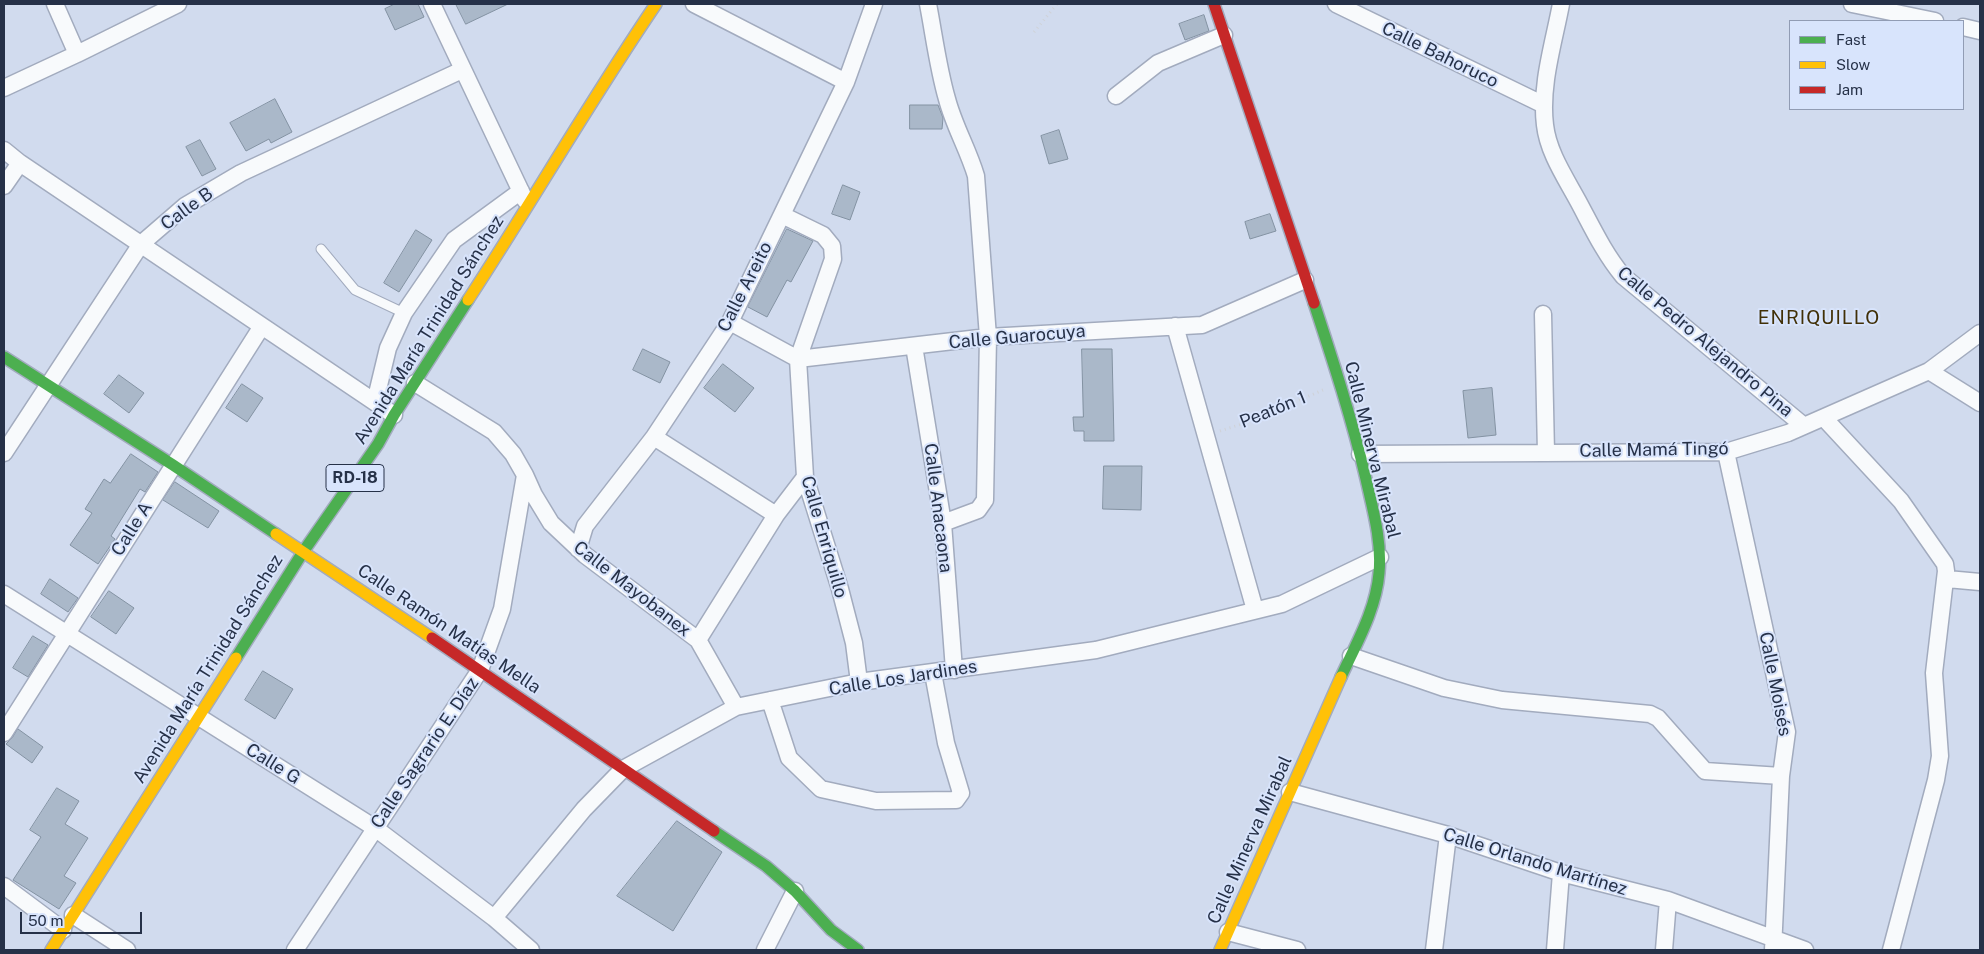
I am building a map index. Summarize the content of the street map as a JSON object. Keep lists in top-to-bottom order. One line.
{"streets":{"street":["Calle Bahoruco","Calle B","Calle Areito","Avenida María Trinidad Sánchez","Calle Guarocuya","Calle Pedro Alejandro Pina","Calle Minerva Mirabal","Calle Mamá Tingó","RD-18","Calle Anacaona","Calle A","Calle Enriquillo","Calle Mayobanex","Calle Ramón Matías Mella","Calle Los Jardines","Calle Moisés","Calle Sagrario E. Díaz","Calle G","Calle Orlando Martínez"],"path":["Peatón 1"]},"crossings":[["Calle Bahoruco","Calle Pedro Alejandro Pina"],["Calle B","Calle Ramón Matías Mella"],["Calle Areito","Calle Enriquillo"],["Calle Areito","Calle Mayobanex"],["Avenida María Trinidad Sánchez","Calle Ramón Matías Mella"],["Avenida María Trinidad Sánchez","Calle G"],["Calle Guarocuya","Calle Minerva Mirabal"],["Calle Guarocuya","Calle Anacaona"],["Calle Guarocuya","Calle Enriquillo"],["Calle Pedro Alejandro Pina","Calle Mamá Tingó"],["Peatón 1","Calle Minerva Mirabal"],["Calle Minerva Mirabal","Calle Mamá Tingó"],["Calle Minerva Mirabal","Calle Los Jardines"],["Calle Minerva Mirabal","Calle Orlando Martínez"],["Calle Mamá Tingó","Calle Moisés"],["Calle Anacaona","Calle Los Jardines"],["Calle A","Calle Ramón Matías Mella"],["Calle A","Calle G"],["Calle Enriquillo","Calle Los Jardines"],["Calle Mayobanex","Calle Los Jardines"],["Calle Mayobanex","Calle Sagrario E. Díaz"],["Calle Ramón Matías Mella","Calle Los Jardines"],["Calle Ramón Matías Mella","Calle Sagrario E. Díaz"],["Calle Los Jardines","Calle G"],["Calle Moisés","Calle Orlando Martínez"],["Calle Sagrario E. Díaz","Calle G"]],"districts":["ENRIQUILLO"],"legend":["Fast","Slow","Jam"],"scale_bar":"50 m"}
